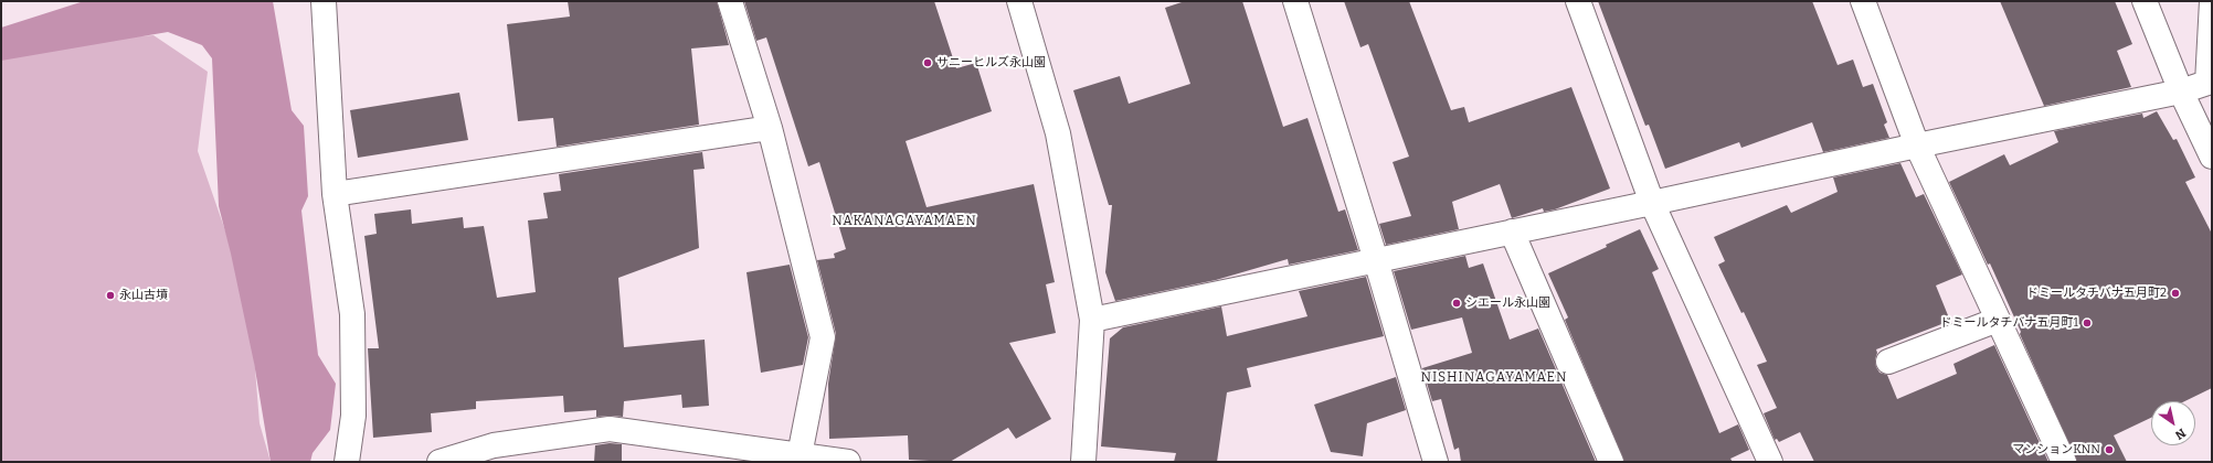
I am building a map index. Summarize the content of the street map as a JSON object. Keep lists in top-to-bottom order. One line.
{"districts":["NAKANAGAYAMAEN","NISHINAGAYAMAEN"],"places":["サニーヒルズ永山園","ドミールタチバナ五月町2","永山古墳","シエール永山園","ドミールタチバナ五月町1","マンションKNN"],"north":"bottom right"}
